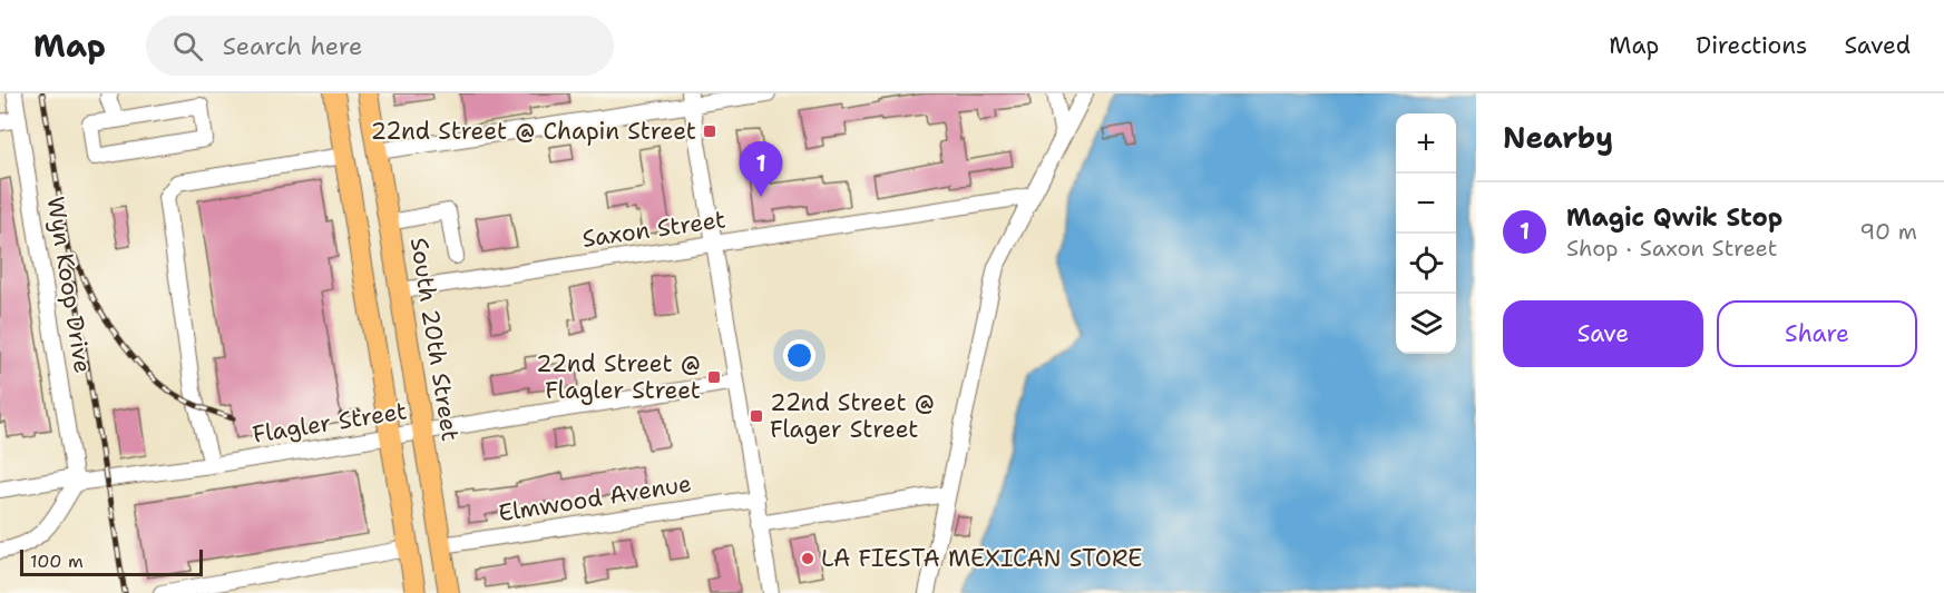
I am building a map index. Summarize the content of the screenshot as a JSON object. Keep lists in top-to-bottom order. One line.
{"streets":{"main road":["South 20th Street"],"street":["Saxon Street","Wyn Koop Drive","Flagler Street","Elmwood Avenue"]},"crossings":[["Saxon Street","South 20th Street"],["Wyn Koop Drive","Flagler Street"],["South 20th Street","Flagler Street"],["South 20th Street","Elmwood Avenue"]],"places":{"transit":["22nd Street @ Chapin Street","22nd Street @ Flagler Street","22nd Street @ Flager Street"],"other":["LA FIESTA MEXICAN STORE"]},"scale_bar":"100 m","page":{"header":"Map","search":"Search here","nav":["Map","Directions","Saved"],"heading":"Nearby","map_buttons":["+","−"],"pins":"1","list":[{"mark":"1","name":"Magic Qwik Stop","note":"Shop · Saxon Street","value":"90 m"}],"buttons":["Save","Share"],"scale":"100 m"}}
